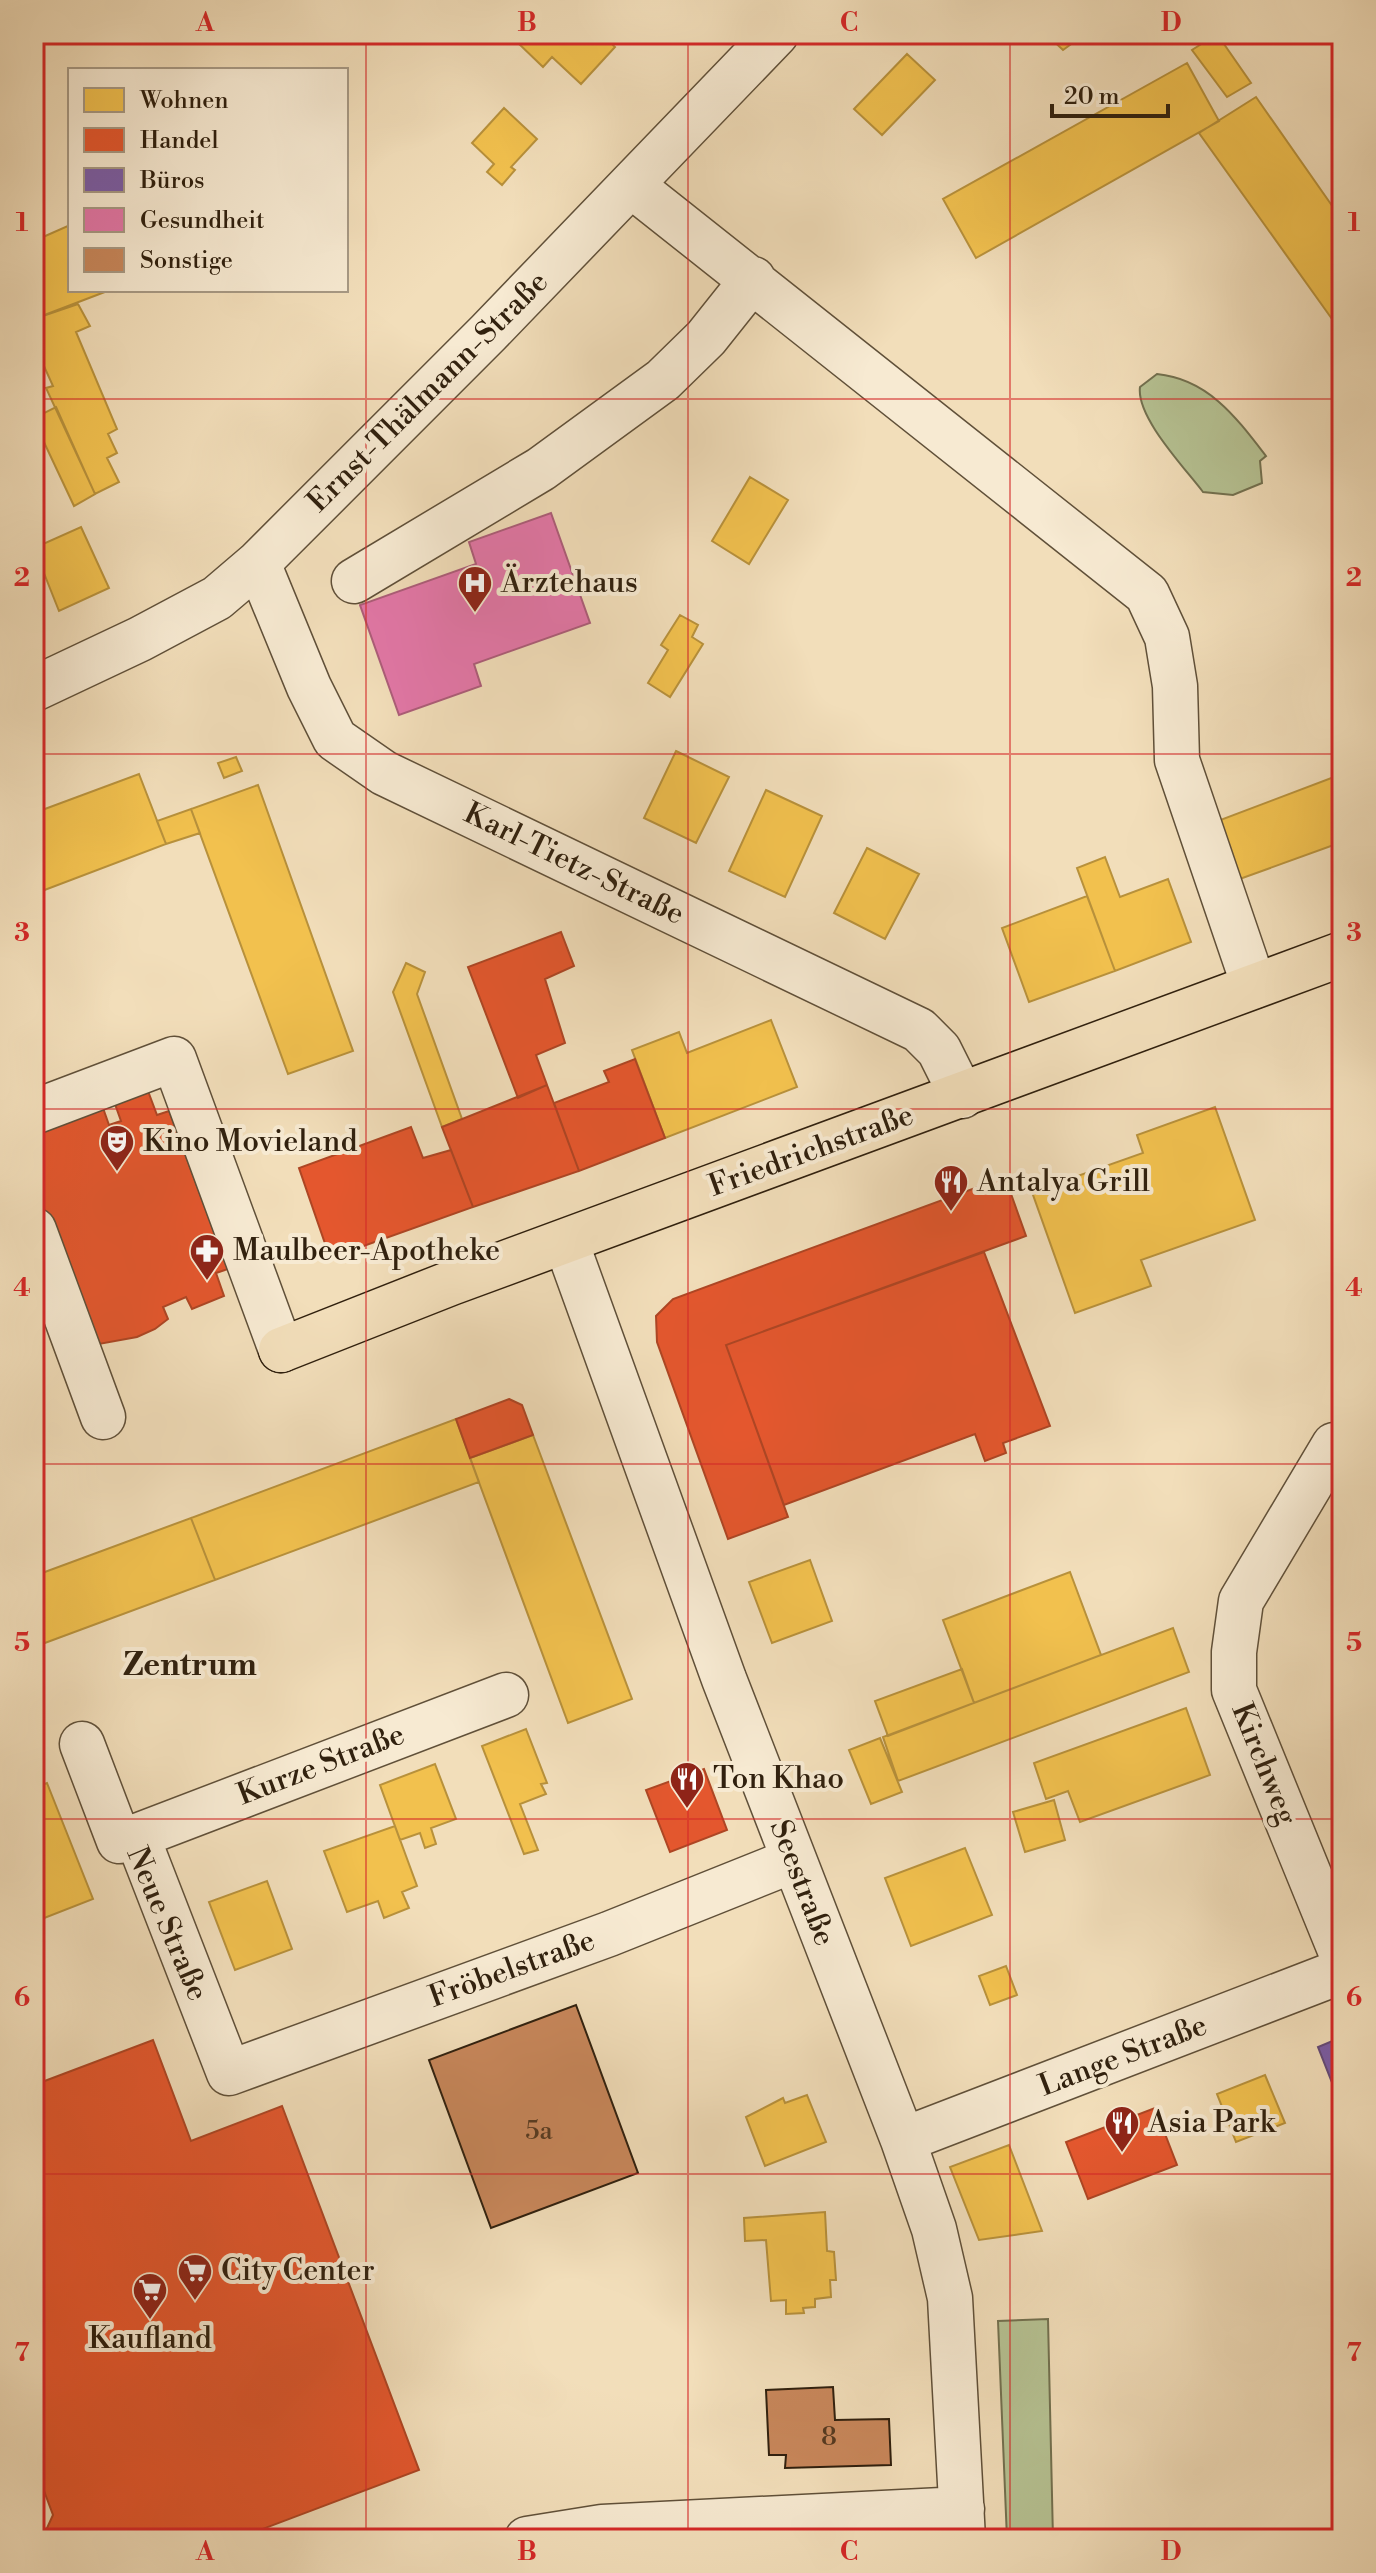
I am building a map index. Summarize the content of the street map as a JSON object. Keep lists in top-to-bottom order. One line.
{"streets":{"main road":["Friedrichstraße"],"street":["Ernst-Thälmann-Straße","Karl-Tietz-Straße","Kirchweg","Kurze Straße","Seestraße","Neue Straße","Fröbelstraße","Lange Straße"]},"crossings":[["Ernst-Thälmann-Straße","Karl-Tietz-Straße"],["Karl-Tietz-Straße","Friedrichstraße"],["Friedrichstraße","Seestraße"],["Kurze Straße","Neue Straße"],["Seestraße","Fröbelstraße"],["Seestraße","Lange Straße"],["Neue Straße","Fröbelstraße"]],"districts":["Zentrum"],"places":{"hospital":["Ärztehaus"],"theatre":["Kino Movieland"],"restaurant":["Antalya Grill","Ton Khao","Asia Park"],"pharmacy":["Maulbeer-Apotheke"],"supermarket":["City Center","Kaufland"]},"house_numbers":["5a","8"],"legend":["Wohnen","Handel","Büros","Gesundheit","Sonstige"],"scale_bar":"20 m","grid":{"columns":["A","B","C","D"],"rows":["1","2","3","4","5","6","7"]}}
